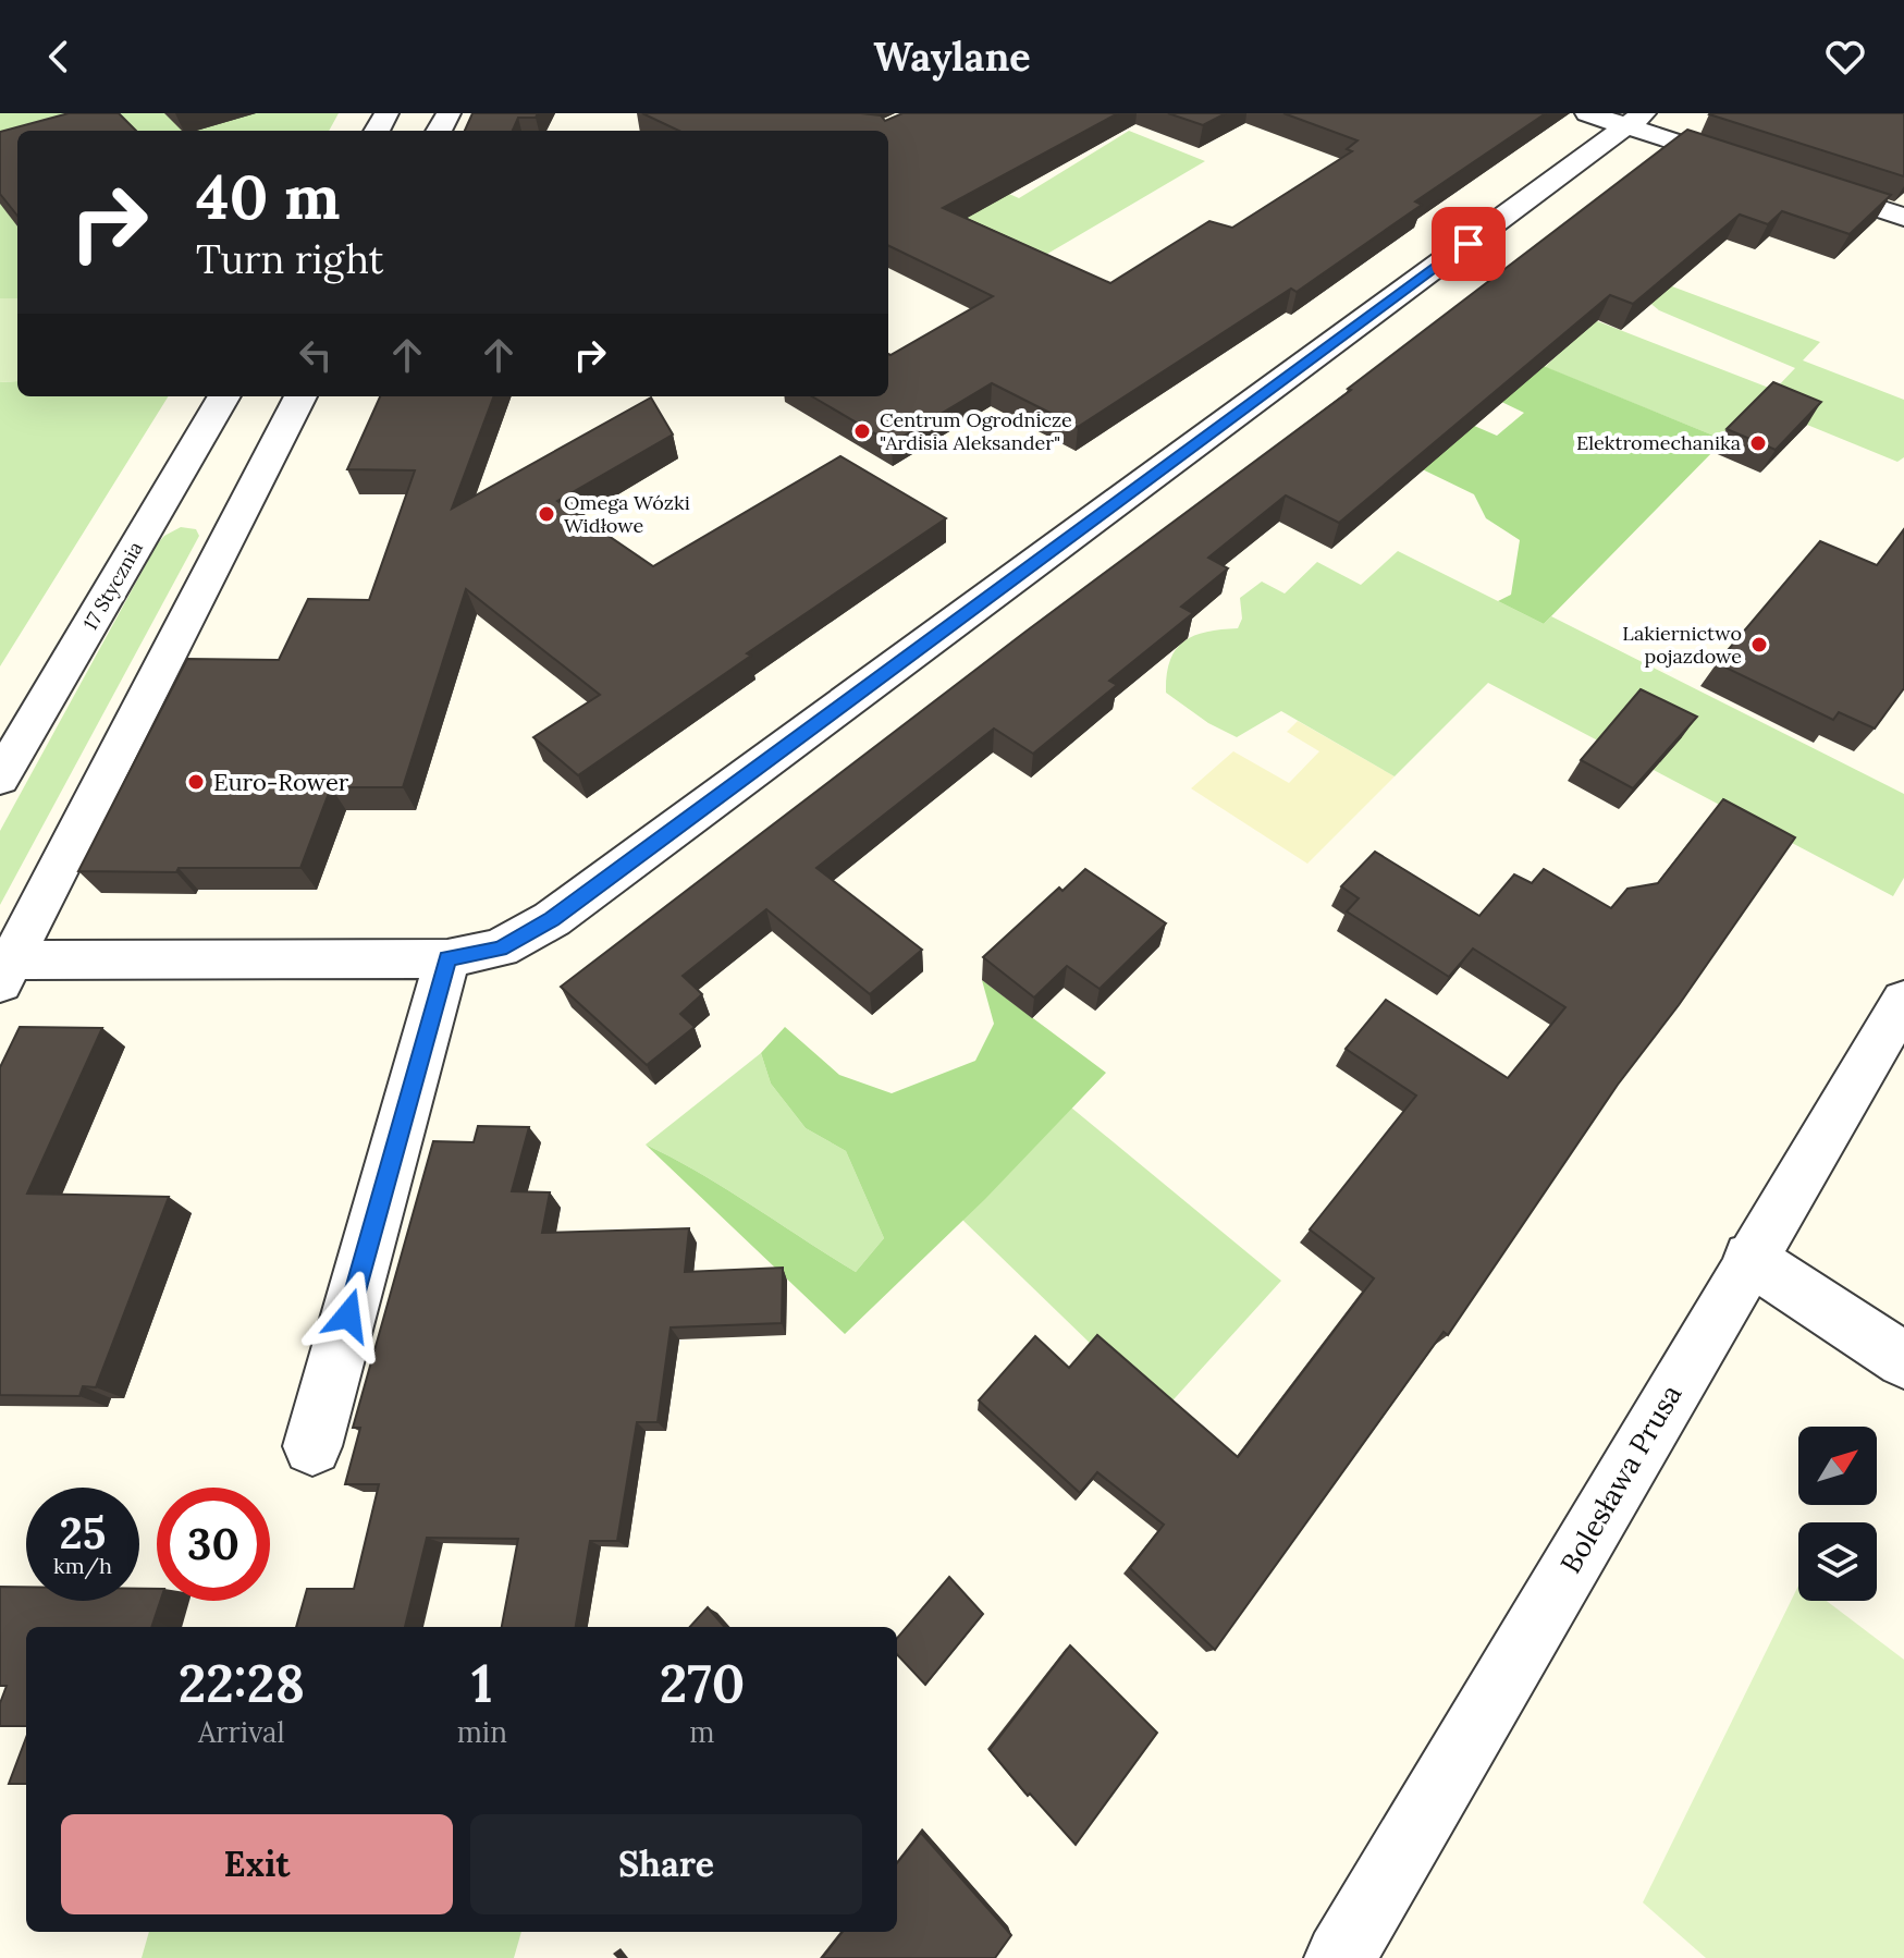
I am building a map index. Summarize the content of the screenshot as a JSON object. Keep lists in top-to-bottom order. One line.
{"streets":{"street":["17 Stycznia","Bolesława Prusa"]},"places":["Centrum Ogrodnicze \"Ardisia Aleksander\"","Elektromechanika","Omega Wózki Widłowe","Lakiernictwo pojazdowe","Euro-Rower"],"north":"top right","page":{"header":"Waylane","turn":["40 m","Turn right"],"speed":"25 km/h","limit":"30","eta":["22:28","Arrival","1","min","270","m"],"buttons":["Exit","Share"]}}
